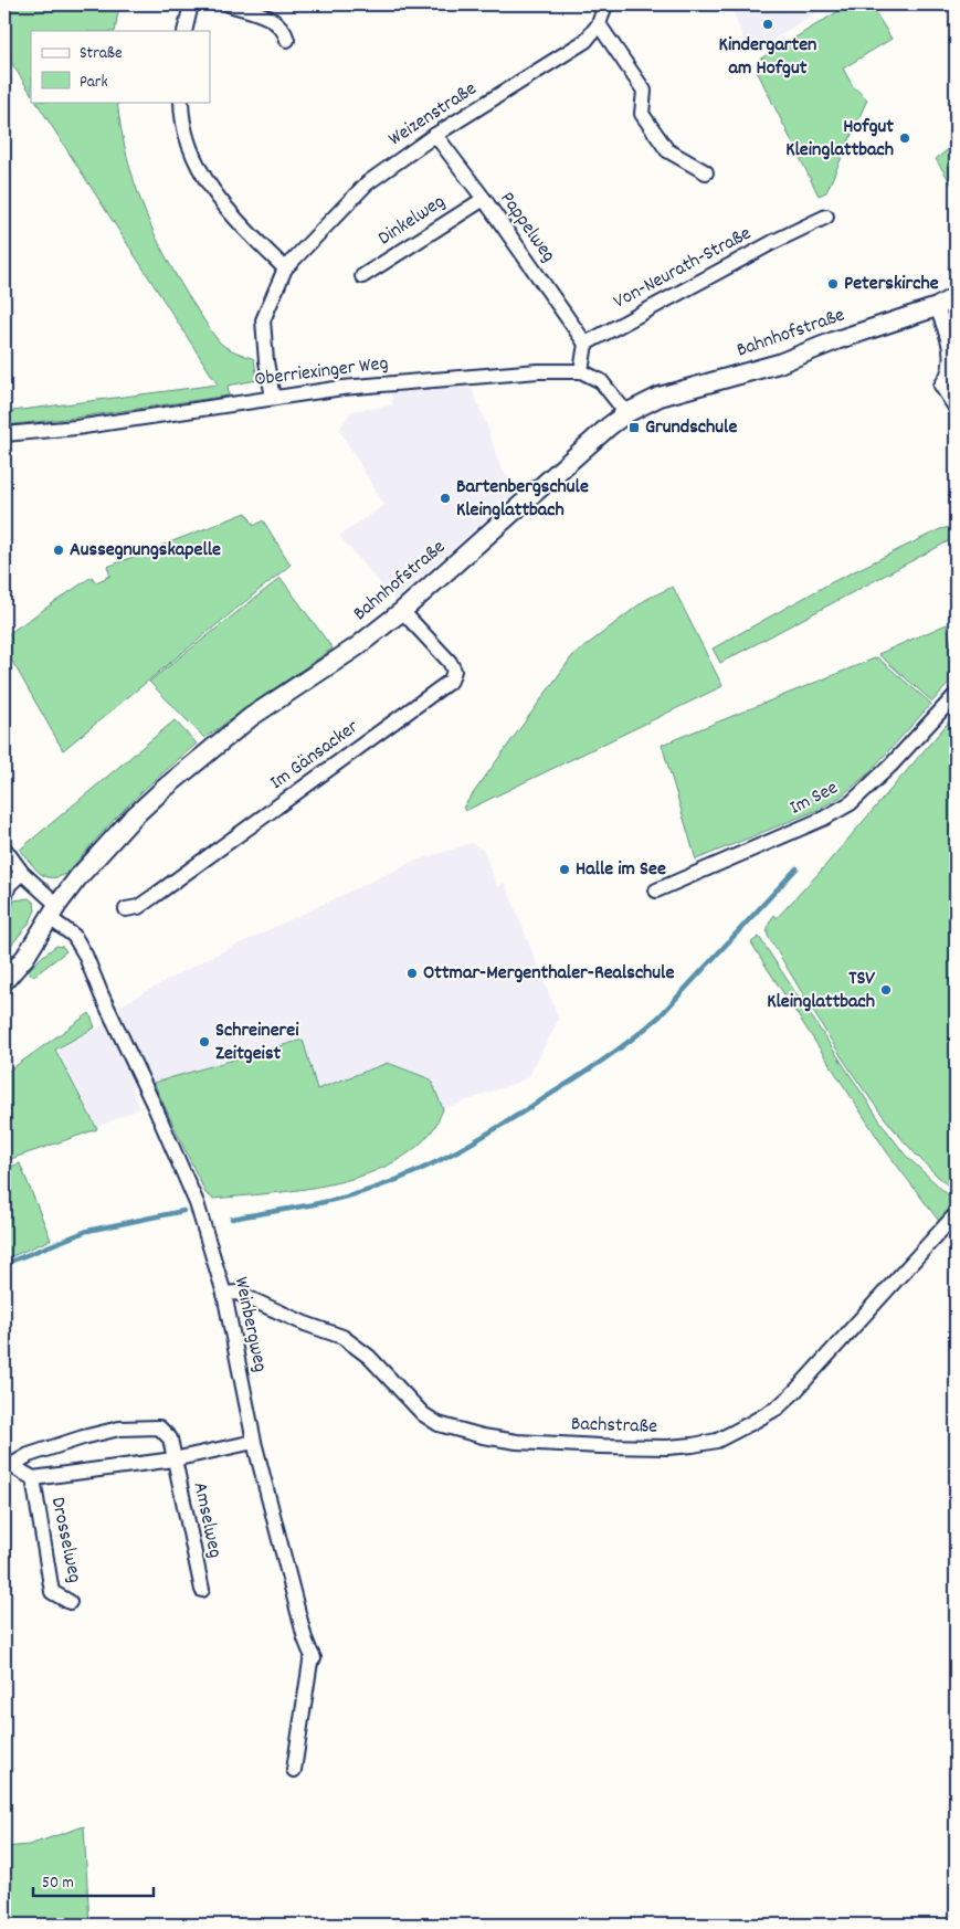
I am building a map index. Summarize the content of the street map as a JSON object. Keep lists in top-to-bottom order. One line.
{"streets":{"main road":["Bahnhofstraße"],"street":["Weizenstraße","Dinkelweg","Pappelweg","Von-Neurath-Straße","Oberriexinger Weg","Im Gänsacker","Im See","Weinbergweg","Bachstraße","Amselweg","Drosselweg"]},"crossings":[["Weizenstraße","Pappelweg"],["Weizenstraße","Oberriexinger Weg"],["Dinkelweg","Pappelweg"],["Pappelweg","Von-Neurath-Straße"],["Bahnhofstraße","Im Gänsacker"],["Bahnhofstraße","Weinbergweg"],["Weinbergweg","Bachstraße"]],"places":{"other":["Kindergarten am Hofgut","Hofgut Kleinglattbach","Peterskirche","Bartenbergschule Kleinglattbach","Aussegnungskapelle","Halle im See","Ottmar-Mergenthaler-Realschule","TSV Kleinglattbach","Schreinerei Zeitgeist"],"transit":["Grundschule"]},"legend":["Straße","Park"],"scale_bar":"50 m"}
